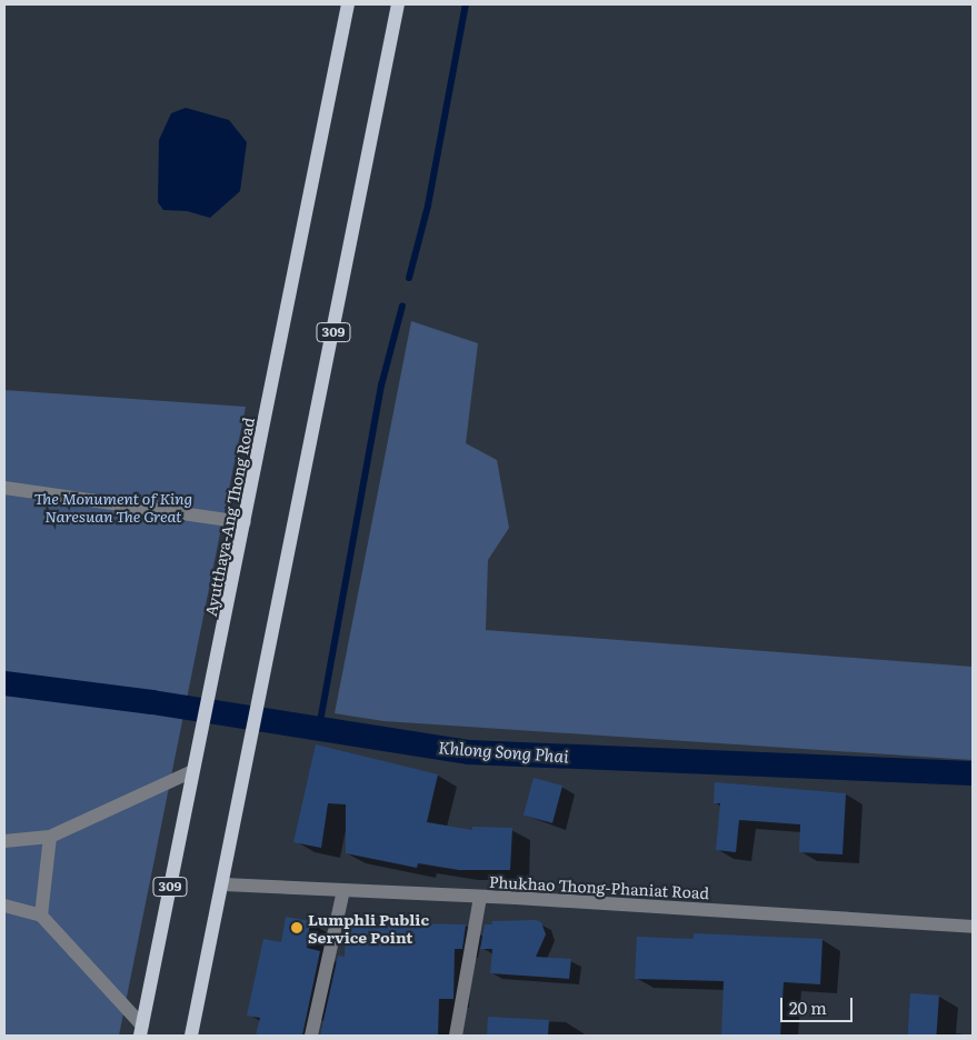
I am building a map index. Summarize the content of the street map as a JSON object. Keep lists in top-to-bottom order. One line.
{"streets":{"main road":["309","Ayutthaya-Ang Thong Road"],"street":["Phukhao Thong-Phaniat Road"]},"crossings":[["309","Phukhao Thong-Phaniat Road"]],"water":["Khlong Song Phai"],"parks":["The Monument of King Naresuan The Great"],"places":["Lumphli Public Service Point"],"scale_bar":"20 m"}
